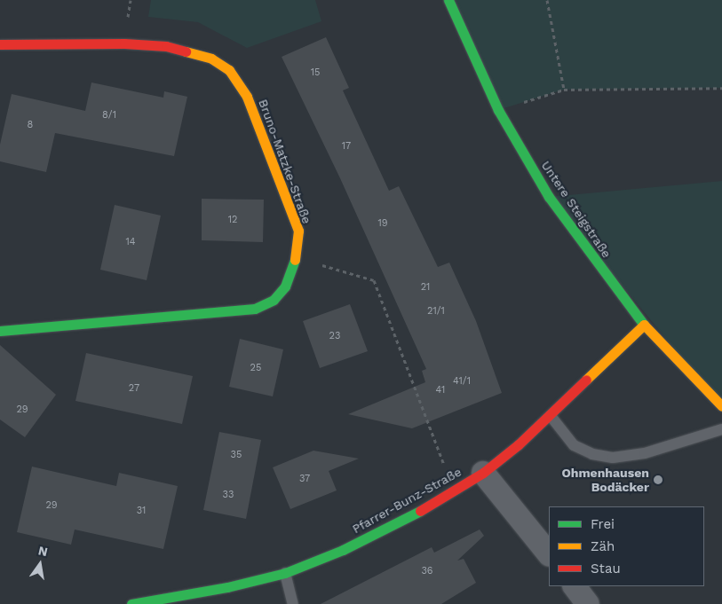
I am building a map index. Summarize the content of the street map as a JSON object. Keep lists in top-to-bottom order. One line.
{"streets":{"street":["Bruno-Matzke-Straße","Untere Steigstraße","Pfarrer-Bunz-Straße"]},"crossings":[["Untere Steigstraße","Pfarrer-Bunz-Straße"]],"places":["Ohmenhausen Bodäcker"],"house_numbers":["15","8/1","8","17","12","19","14","21","21/1","23","25","41/1","27","41","29","35","37","33","29","31","36"],"legend":["Frei","Zäh","Stau"],"north":"top"}
